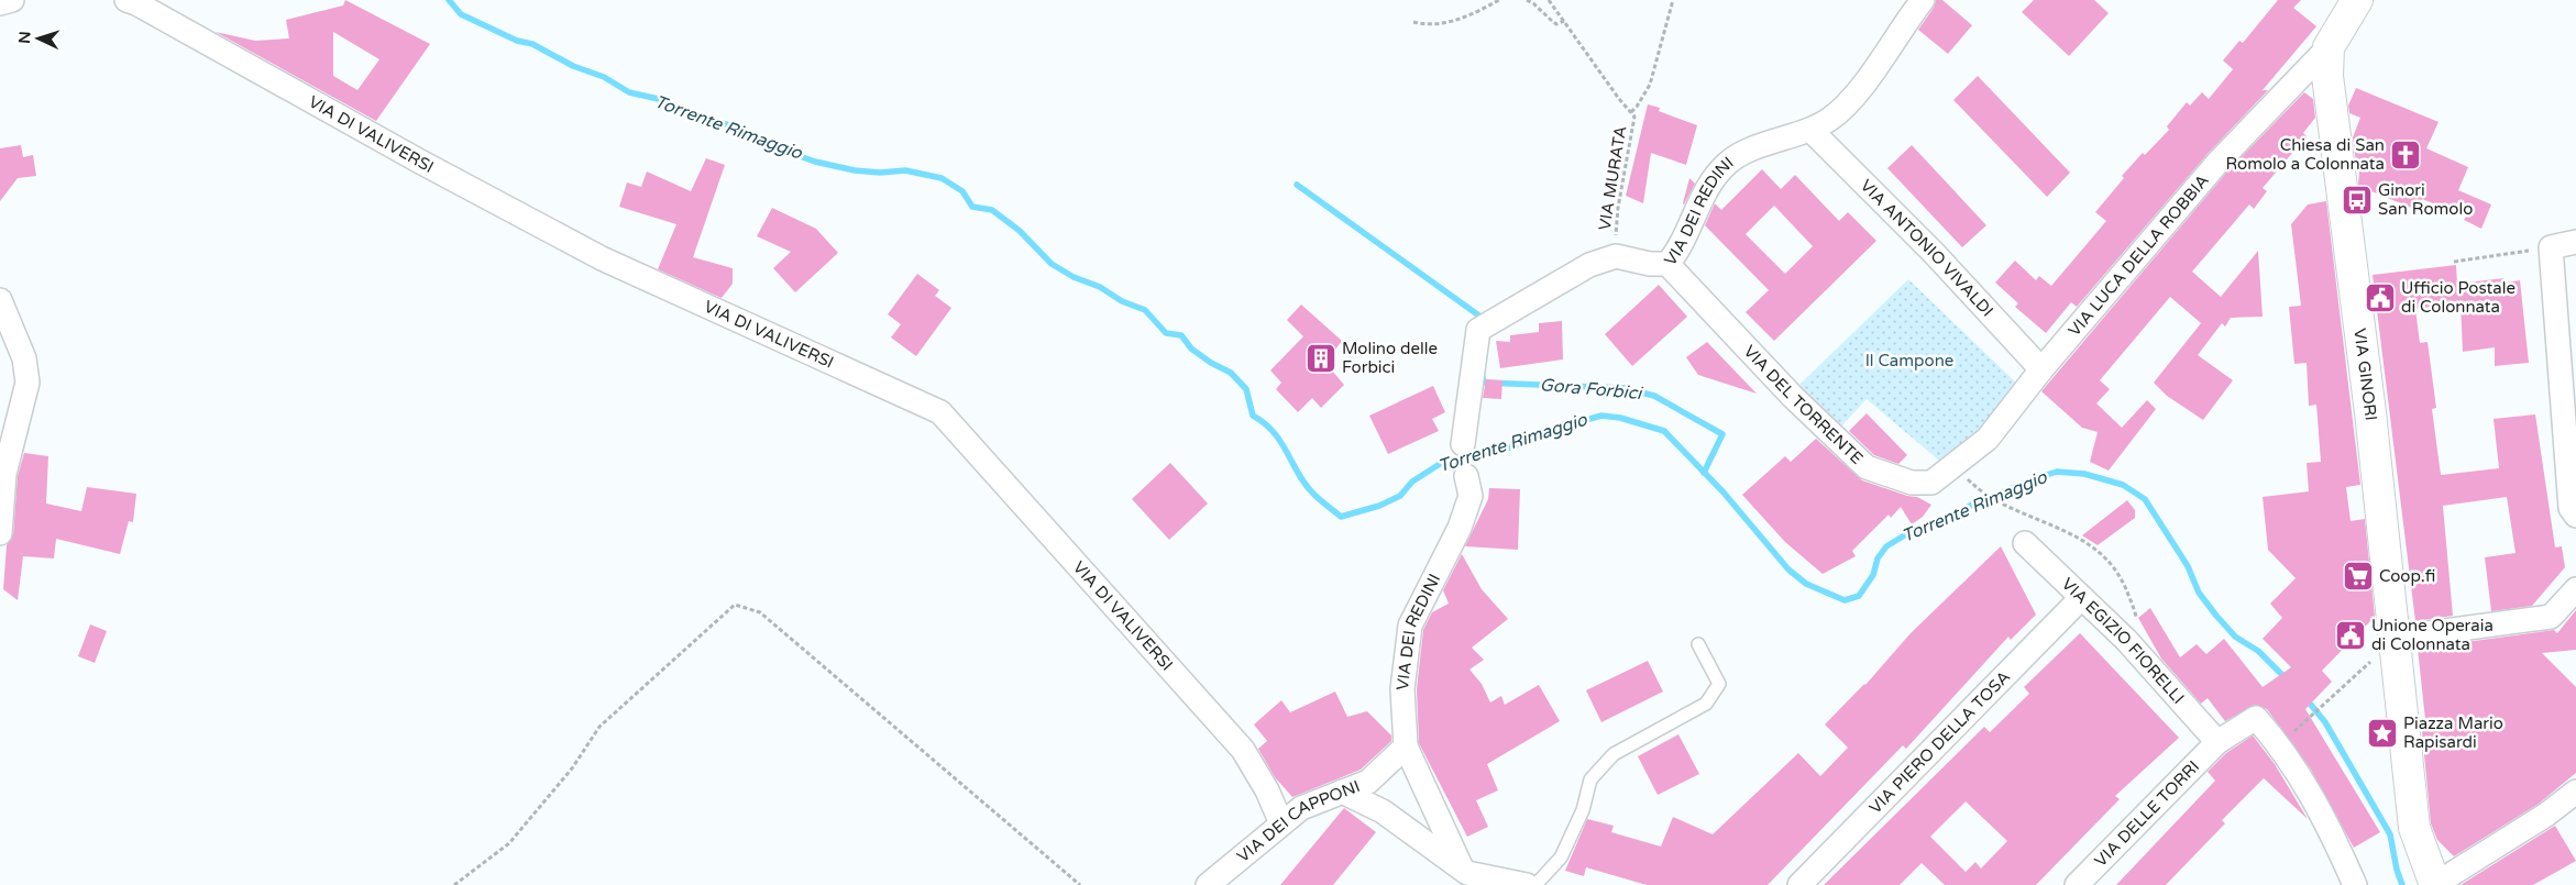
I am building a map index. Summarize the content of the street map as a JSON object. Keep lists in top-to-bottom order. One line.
{"streets":{"street":["VIA DI VALIVERSI","VIA DEI REDINI","VIA ANTONIO VIVALDI","VIA LUCA DELLA ROBBIA","VIA GINORI","VIA DEL TORRENTE","VIA EGIZIO FIORELLI","VIA PIERO DELLA TOSA","VIA DELLE TORRI","VIA DEI CAPPONI"],"path":["VIA MURATA"]},"crossings":[["VIA DI VALIVERSI","VIA DEI CAPPONI"],["VIA MURATA","VIA DEI REDINI"],["VIA DEI REDINI","VIA ANTONIO VIVALDI"],["VIA DEI REDINI","VIA DEL TORRENTE"],["VIA DEI REDINI","VIA DEI CAPPONI"],["VIA ANTONIO VIVALDI","VIA LUCA DELLA ROBBIA"],["VIA LUCA DELLA ROBBIA","VIA GINORI"],["VIA LUCA DELLA ROBBIA","VIA DEL TORRENTE"],["VIA EGIZIO FIORELLI","VIA PIERO DELLA TOSA"],["VIA EGIZIO FIORELLI","VIA DELLE TORRI"]],"water":["Torrente Rimaggio","Gora Forbici"],"parks":["Il Campone"],"places":{"church":["Chiesa di San Romolo a Colonnata"],"bus stop":["Ginori San Romolo"],"public building":["Ufficio Postale di Colonnata","Unione Operaia di Colonnata"],"building":["Molino delle Forbici"],"supermarket":["Coop.fi"],"place":["Piazza Mario Rapisardi"]},"north":"left"}
